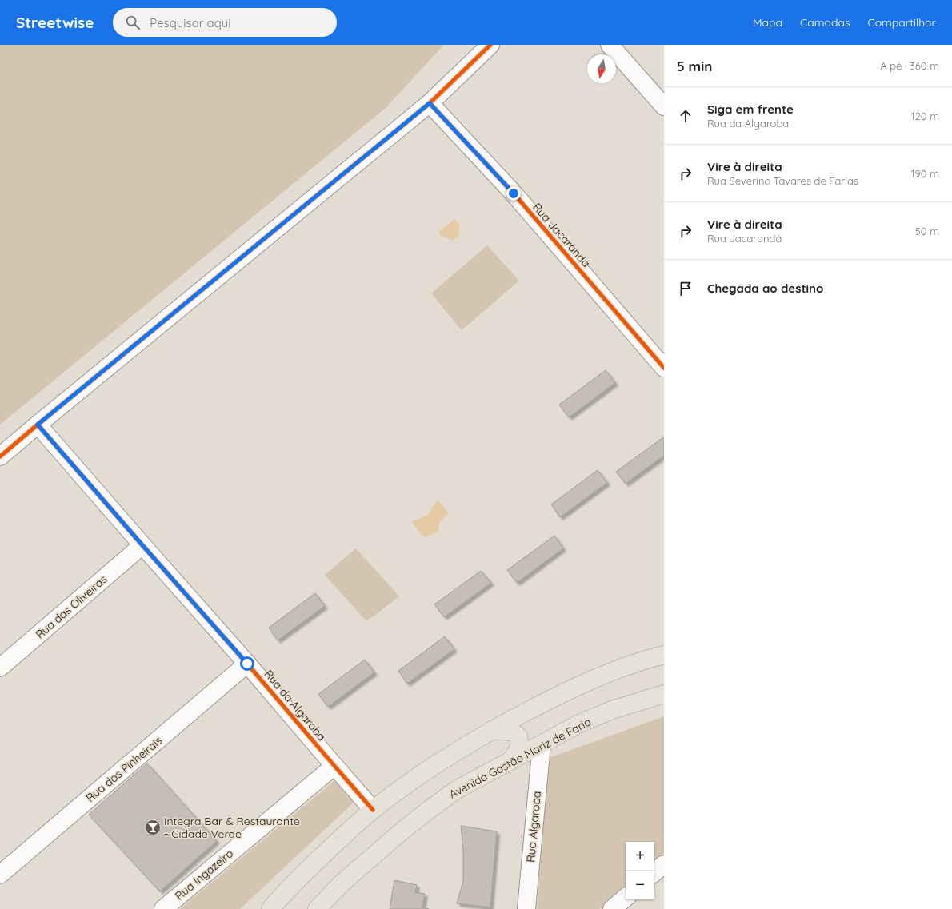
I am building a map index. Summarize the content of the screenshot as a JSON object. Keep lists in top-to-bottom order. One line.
{"streets":{"main road":["Avenida Gastão Mariz de Faria"],"street":["Rua Jacarandá","Rua das Oliveiras","Rua da Algaroba","Rua dos Pinheirais","Rua Algaroba","Rua Ingazeiro"]},"crossings":[["Rua das Oliveiras","Rua da Algaroba"],["Rua da Algaroba","Rua dos Pinheirais"],["Rua da Algaroba","Rua Ingazeiro"],["Avenida Gastão Mariz de Faria","Rua Algaroba"]],"places":{"bar":["Integra Bar & Restaurante - Cidade Verde"]},"north":"bottom","page":{"header":"Streetwise","search":"Pesquisar aqui","nav":["Mapa","Camadas","Compartilhar"],"heading":["5 min","A pé · 360 m"],"list":[["Siga em frente","Rua da Algaroba","120 m"],["Vire à direita","Rua Severino Tavares de Farias","190 m"],["Vire à direita","Rua Jacarandá","50 m"],"Chegada ao destino"],"map_buttons":["+","−"]}}
